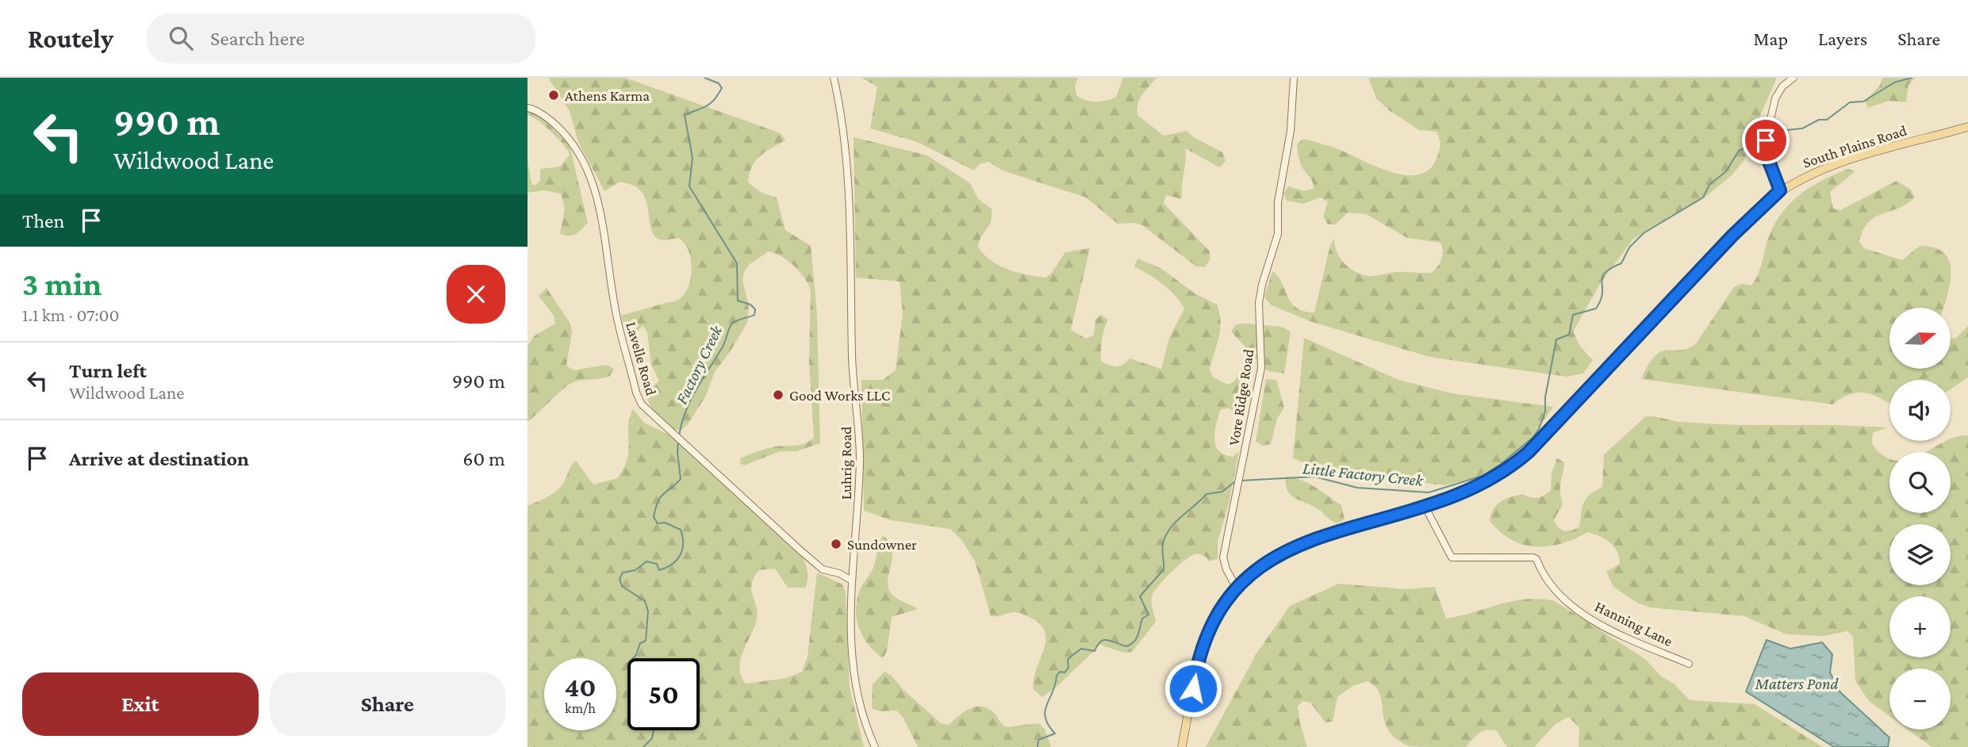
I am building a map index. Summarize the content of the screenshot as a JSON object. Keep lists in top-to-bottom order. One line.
{"streets":{"main road":["South Plains Road"],"street":["Lavelle Road","Vore Ridge Road","Luhrig Road","Hanning Lane"]},"crossings":[["South Plains Road","Vore Ridge Road"],["South Plains Road","Hanning Lane"],["Lavelle Road","Luhrig Road"]],"water":["Factory Creek","Little Factory Creek","Matters Pond"],"places":["Athens Karma","Good Works LLC","Sundowner"],"north":"right","page":{"header":"Routely","search":"Search here","nav":["Map","Layers","Share"],"turn":["990 m","Wildwood Lane"],"then":"Then","heading":["3 min","1.1 km · 07:00"],"map_buttons":["+","−"],"list":[{"name":"Turn left","note":"Wildwood Lane","value":"990 m"},{"name":"Arrive at destination","value":"60 m"}],"speed":"40 km/h","limit":"50","buttons":["Exit","Share"]}}
